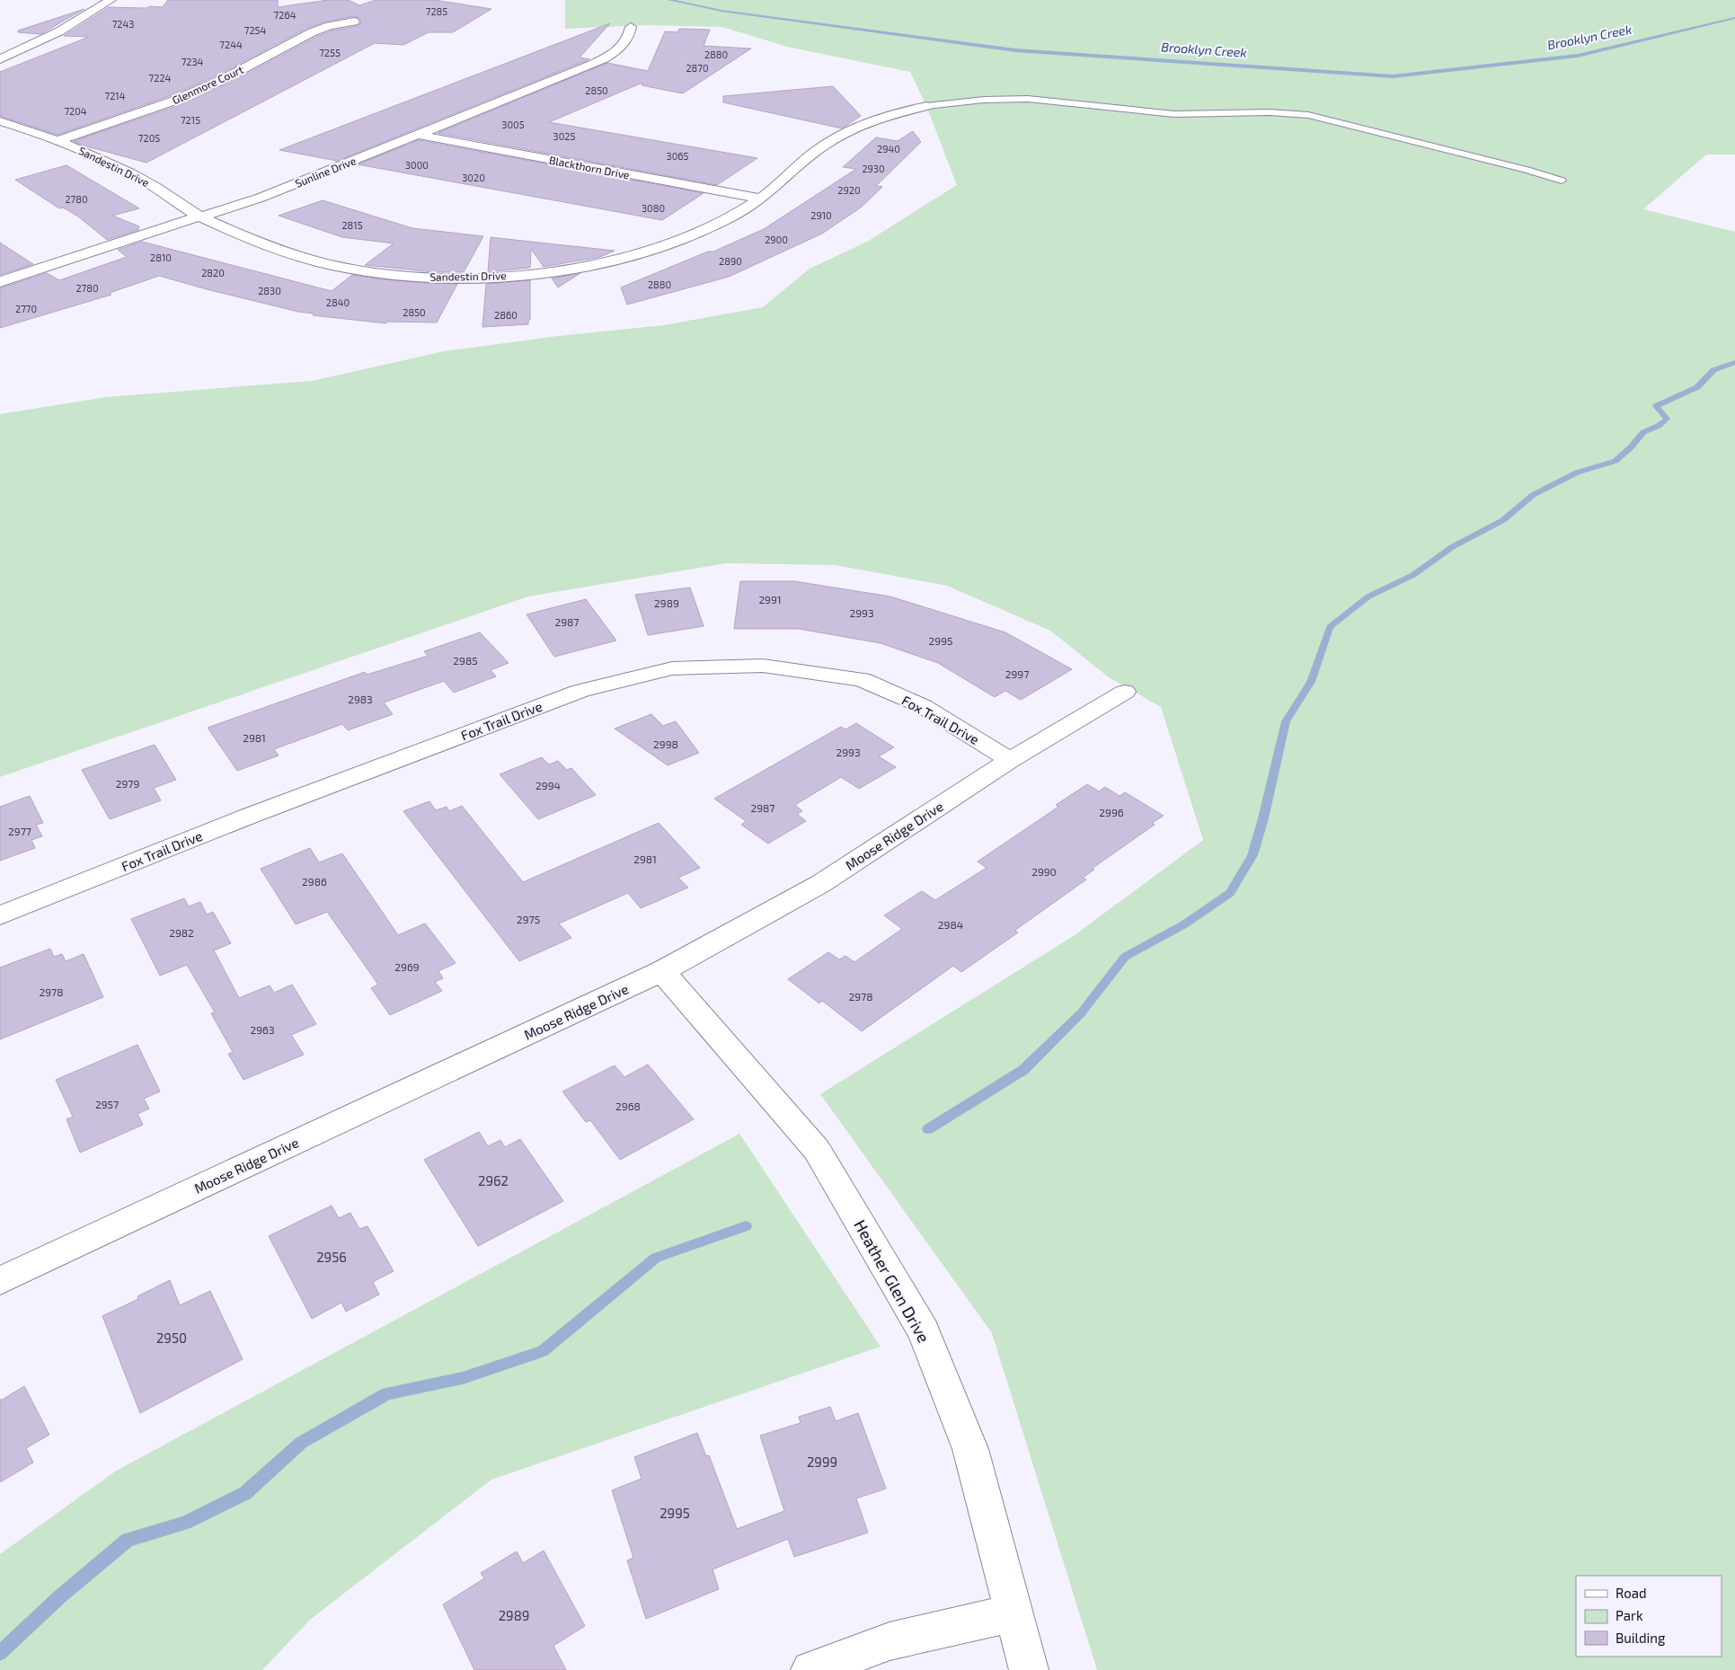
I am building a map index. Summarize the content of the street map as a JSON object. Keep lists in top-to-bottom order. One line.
{"streets":{"street":["Glenmore Court","Sandestin Drive","Blackthorn Drive","Sunline Drive","Fox Trail Drive","Moose Ridge Drive","Heather Glen Drive"]},"crossings":[["Glenmore Court","Sandestin Drive"],["Sandestin Drive","Blackthorn Drive"],["Sandestin Drive","Sunline Drive"],["Blackthorn Drive","Sunline Drive"],["Fox Trail Drive","Moose Ridge Drive"],["Moose Ridge Drive","Heather Glen Drive"]],"water":["Brooklyn Creek"],"house_numbers":["7285","7264","7243","7254","7244","7255","2880","7234","2870","7224","2850","7214","7204","7215","3005","3025","7205","2940","3065","3000","2930","3020","2920","2780","3080","2910","2815","2900","2810","2890","2820","2880","2780","2830","2840","2770","2850","2860","2991","2989","2993","2987","2995","2985","2997","2983","2981","2998","2993","2979","2994","2987","2996","2977","2981","2990","2986","2975","2984","2982","2969","2978","2978","2963","2957","2968","2962","2956","2950","2999","2995","2989"],"legend":["Road","Park","Building"]}
